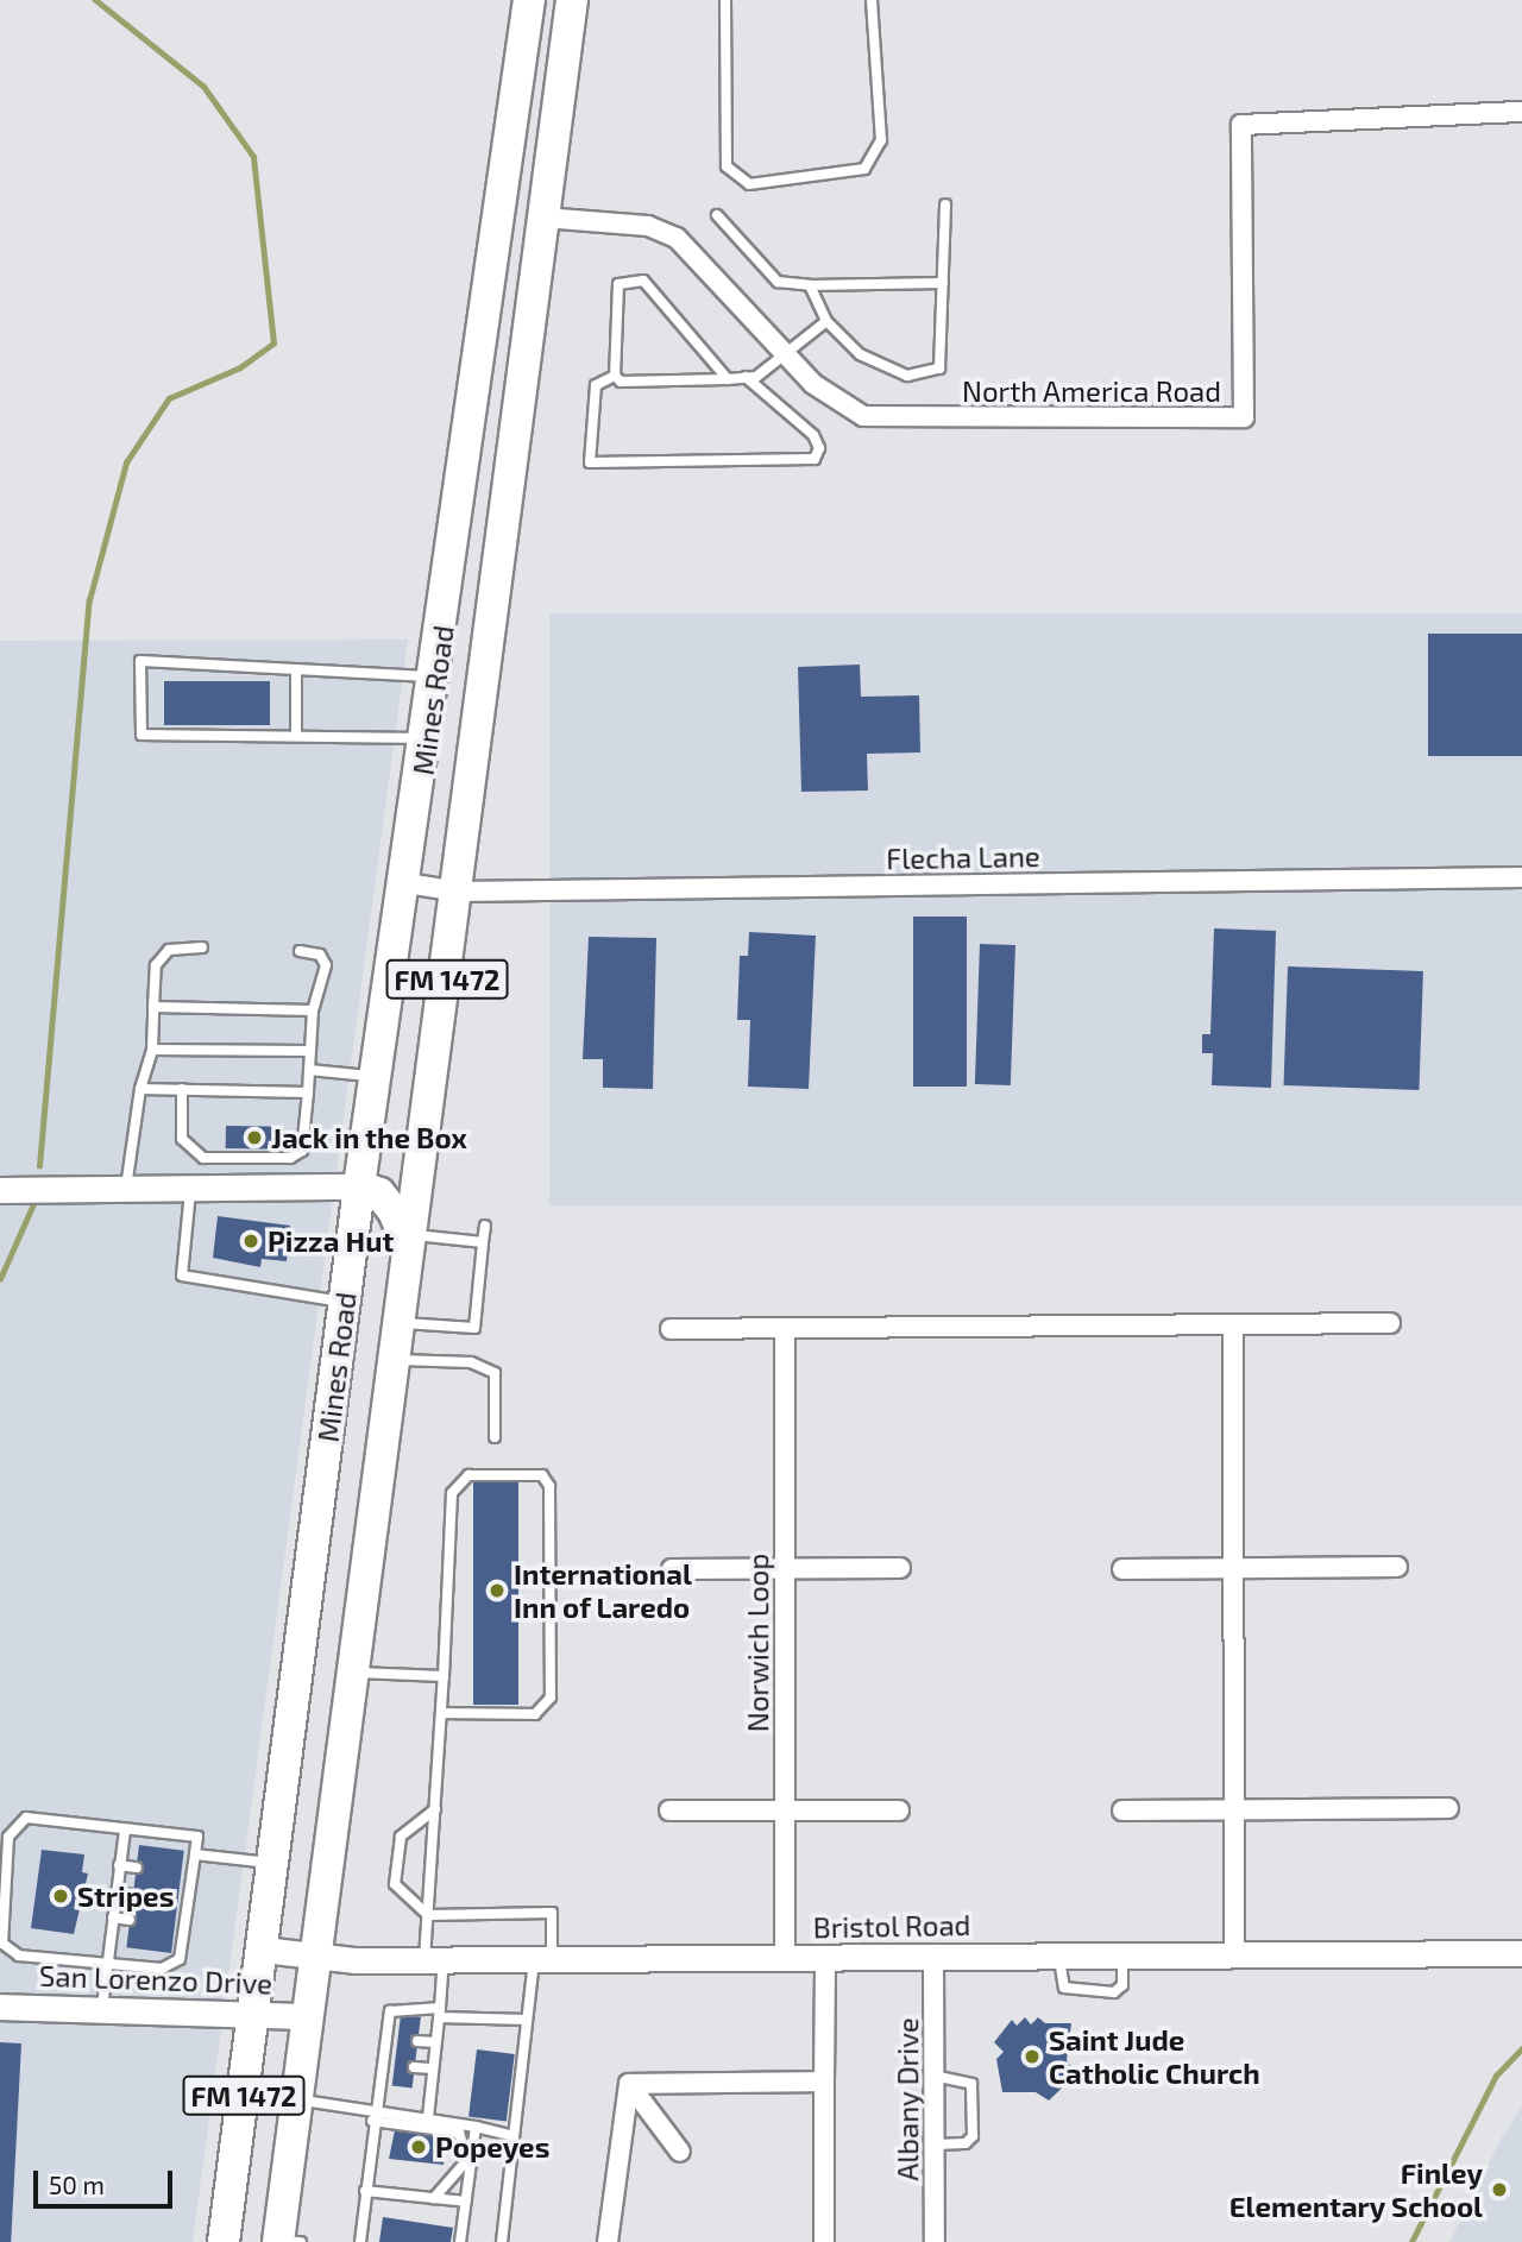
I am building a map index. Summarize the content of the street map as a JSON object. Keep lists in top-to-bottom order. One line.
{"streets":{"main road":["Mines Road","FM 1472"],"street":["North America Road","Flecha Lane","Norwich Loop","Bristol Road","San Lorenzo Drive","Albany Drive"]},"crossings":[["North America Road","Mines Road"],["Mines Road","Flecha Lane"],["Mines Road","Bristol Road"],["Mines Road","San Lorenzo Drive"],["Norwich Loop","Bristol Road"],["Bristol Road","Albany Drive"]],"places":["Jack in the Box","Pizza Hut","International Inn of Laredo","Stripes","Saint Jude Catholic Church","Popeyes","Finley Elementary School"],"scale_bar":"50 m"}
